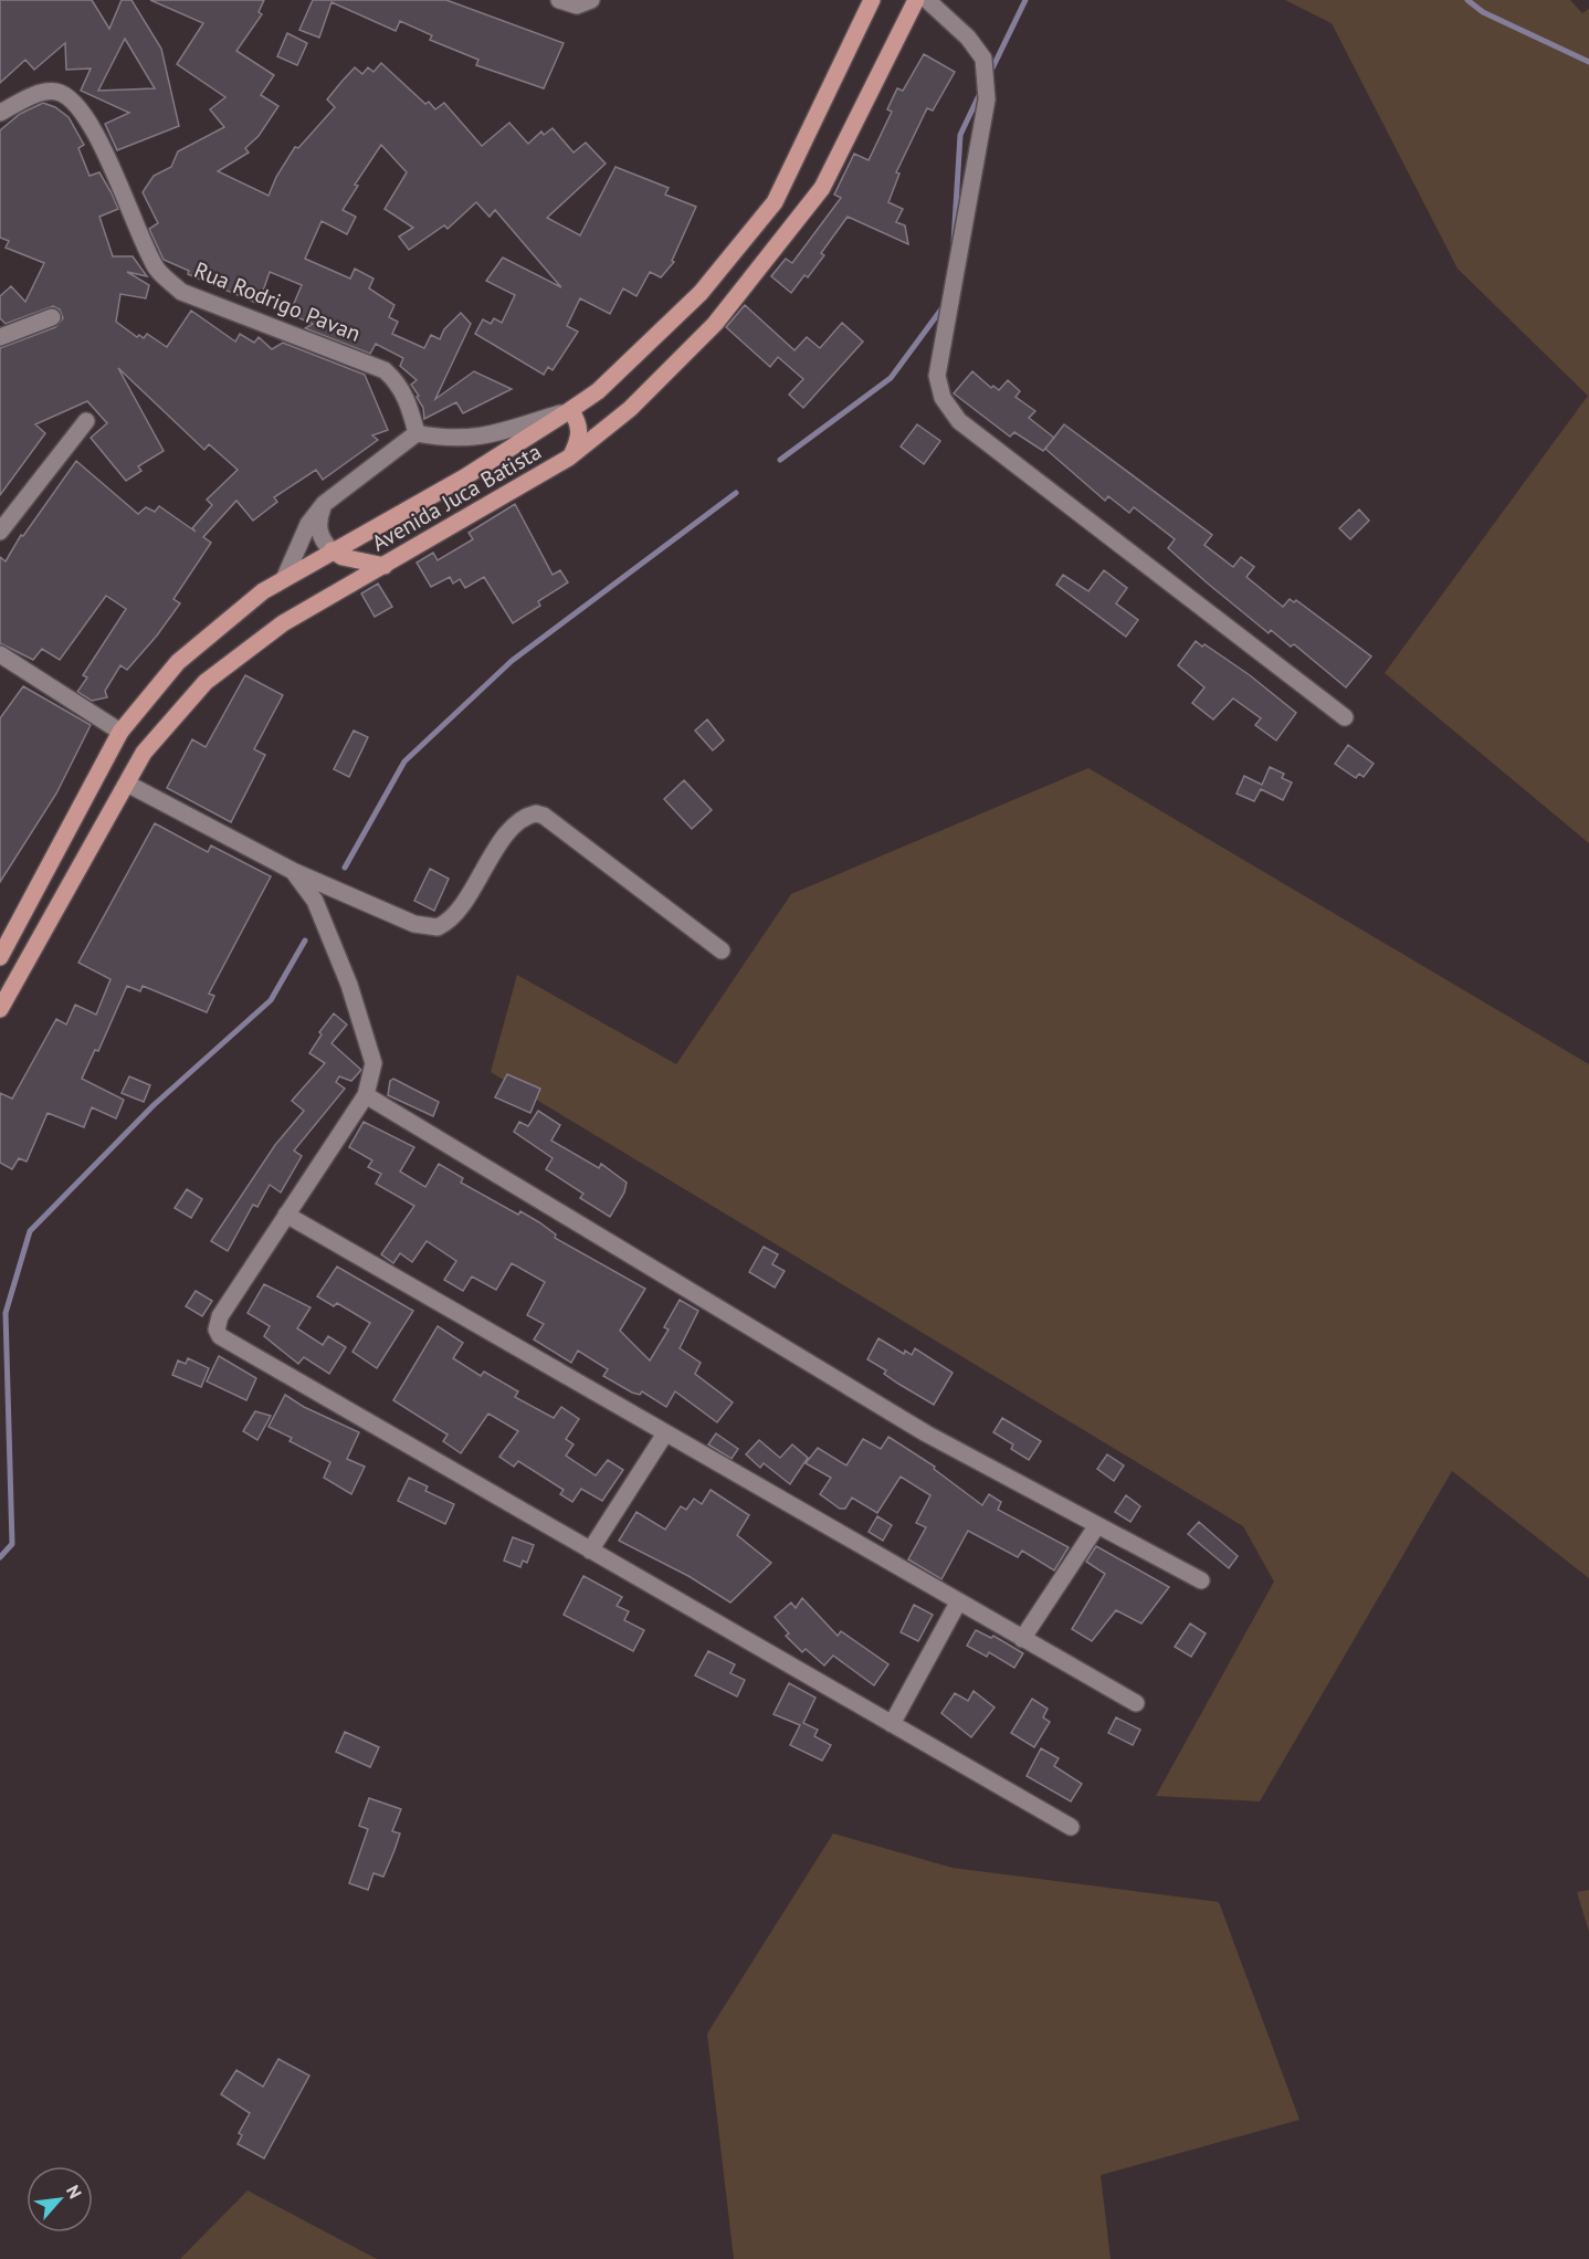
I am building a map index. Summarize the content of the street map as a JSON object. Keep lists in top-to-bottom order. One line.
{"streets":{"main road":["Avenida Juca Batista"],"street":["Rua Rodrigo Pavan"]},"north":"top right"}
